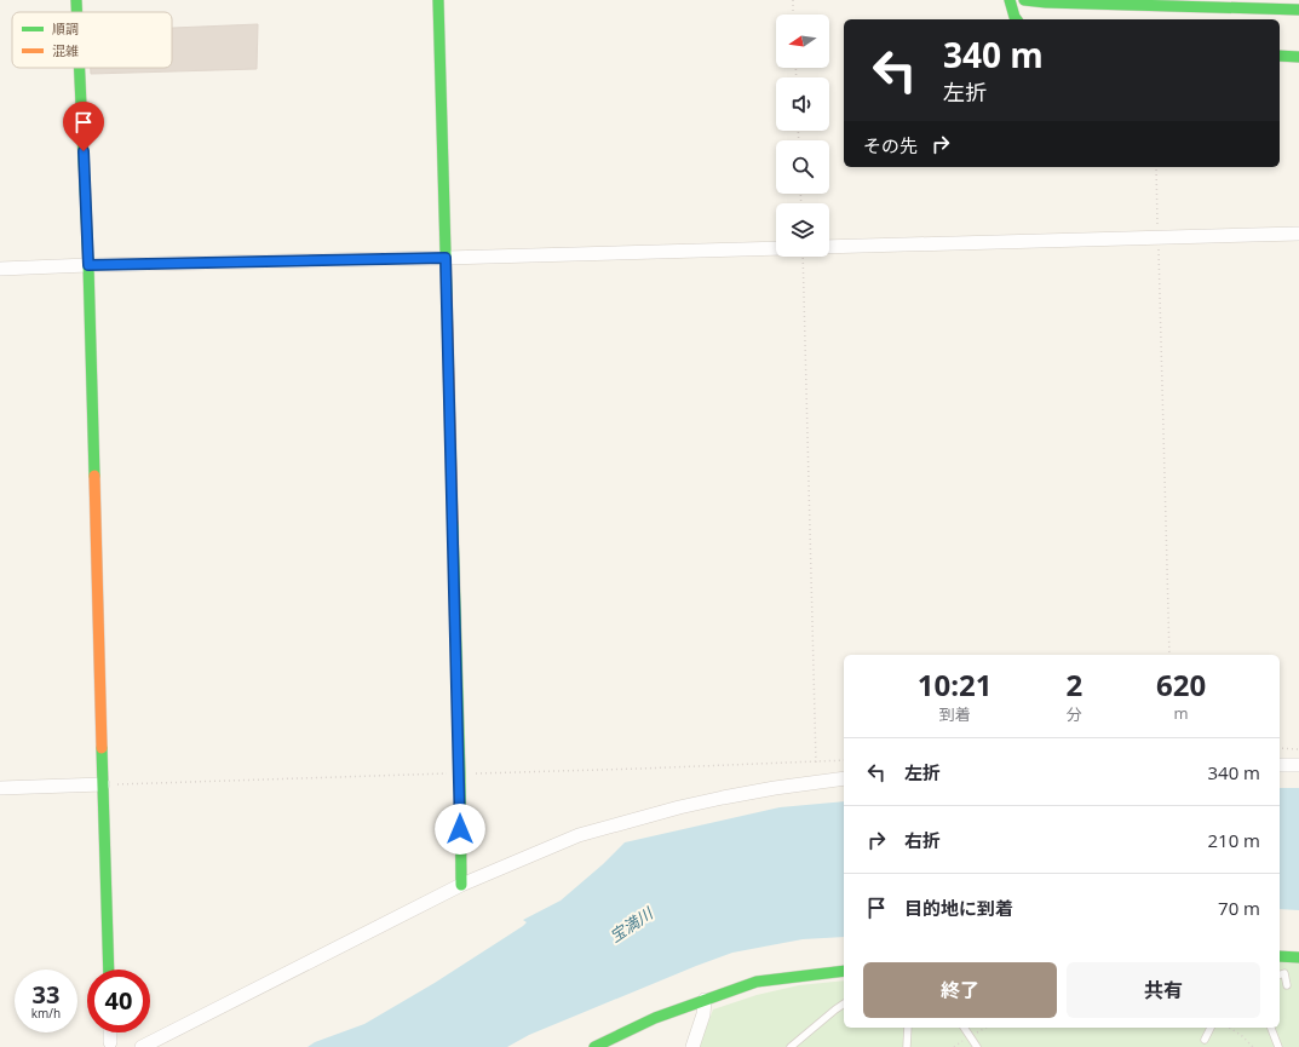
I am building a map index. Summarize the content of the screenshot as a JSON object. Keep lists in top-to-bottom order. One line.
{"water":["宝満川"],"legend":["順調","混雑"],"north":"left","page":{"turn":["340 m","左折"],"then":"その先","eta":["10:21","到着","2","分","620","m"],"list":[{"name":"左折","value":"340 m"},{"name":"右折","value":"210 m"},{"name":"目的地に到着","value":"70 m"}],"buttons":["終了","共有"],"speed":"33 km/h","limit":"40"}}
